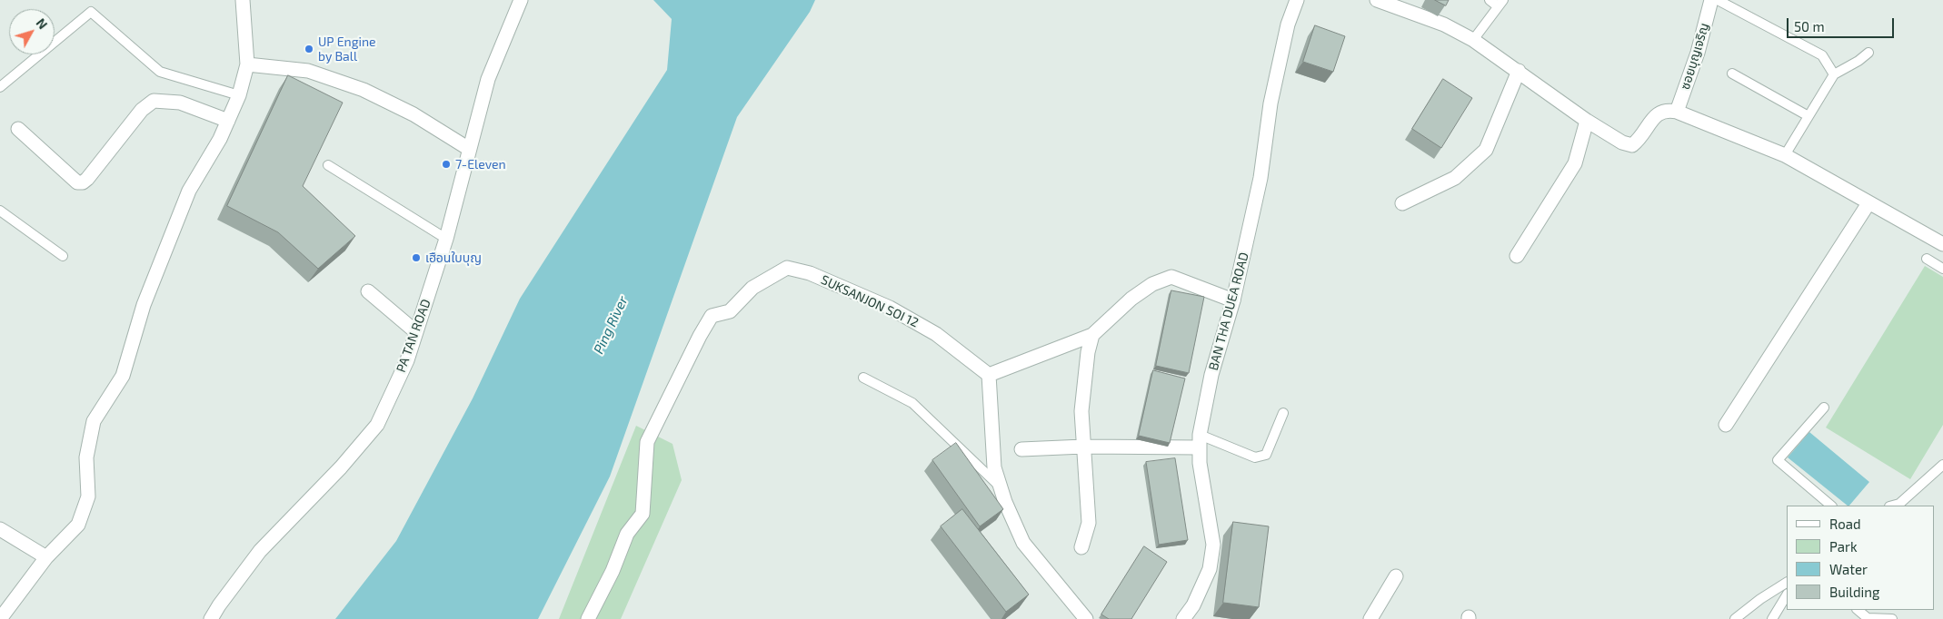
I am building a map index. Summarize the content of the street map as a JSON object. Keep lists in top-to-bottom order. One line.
{"streets":{"street":["ซอยบุญเจริญ","SUKSANJON SOI 12","BAN THA DUEA ROAD","PA TAN ROAD"]},"water":["Ping River"],"places":["UP Engine by Ball","7-Eleven","เฮือนใบบุญ"],"legend":["Road","Park","Water","Building"],"scale_bar":"50 m","north":"top right"}
